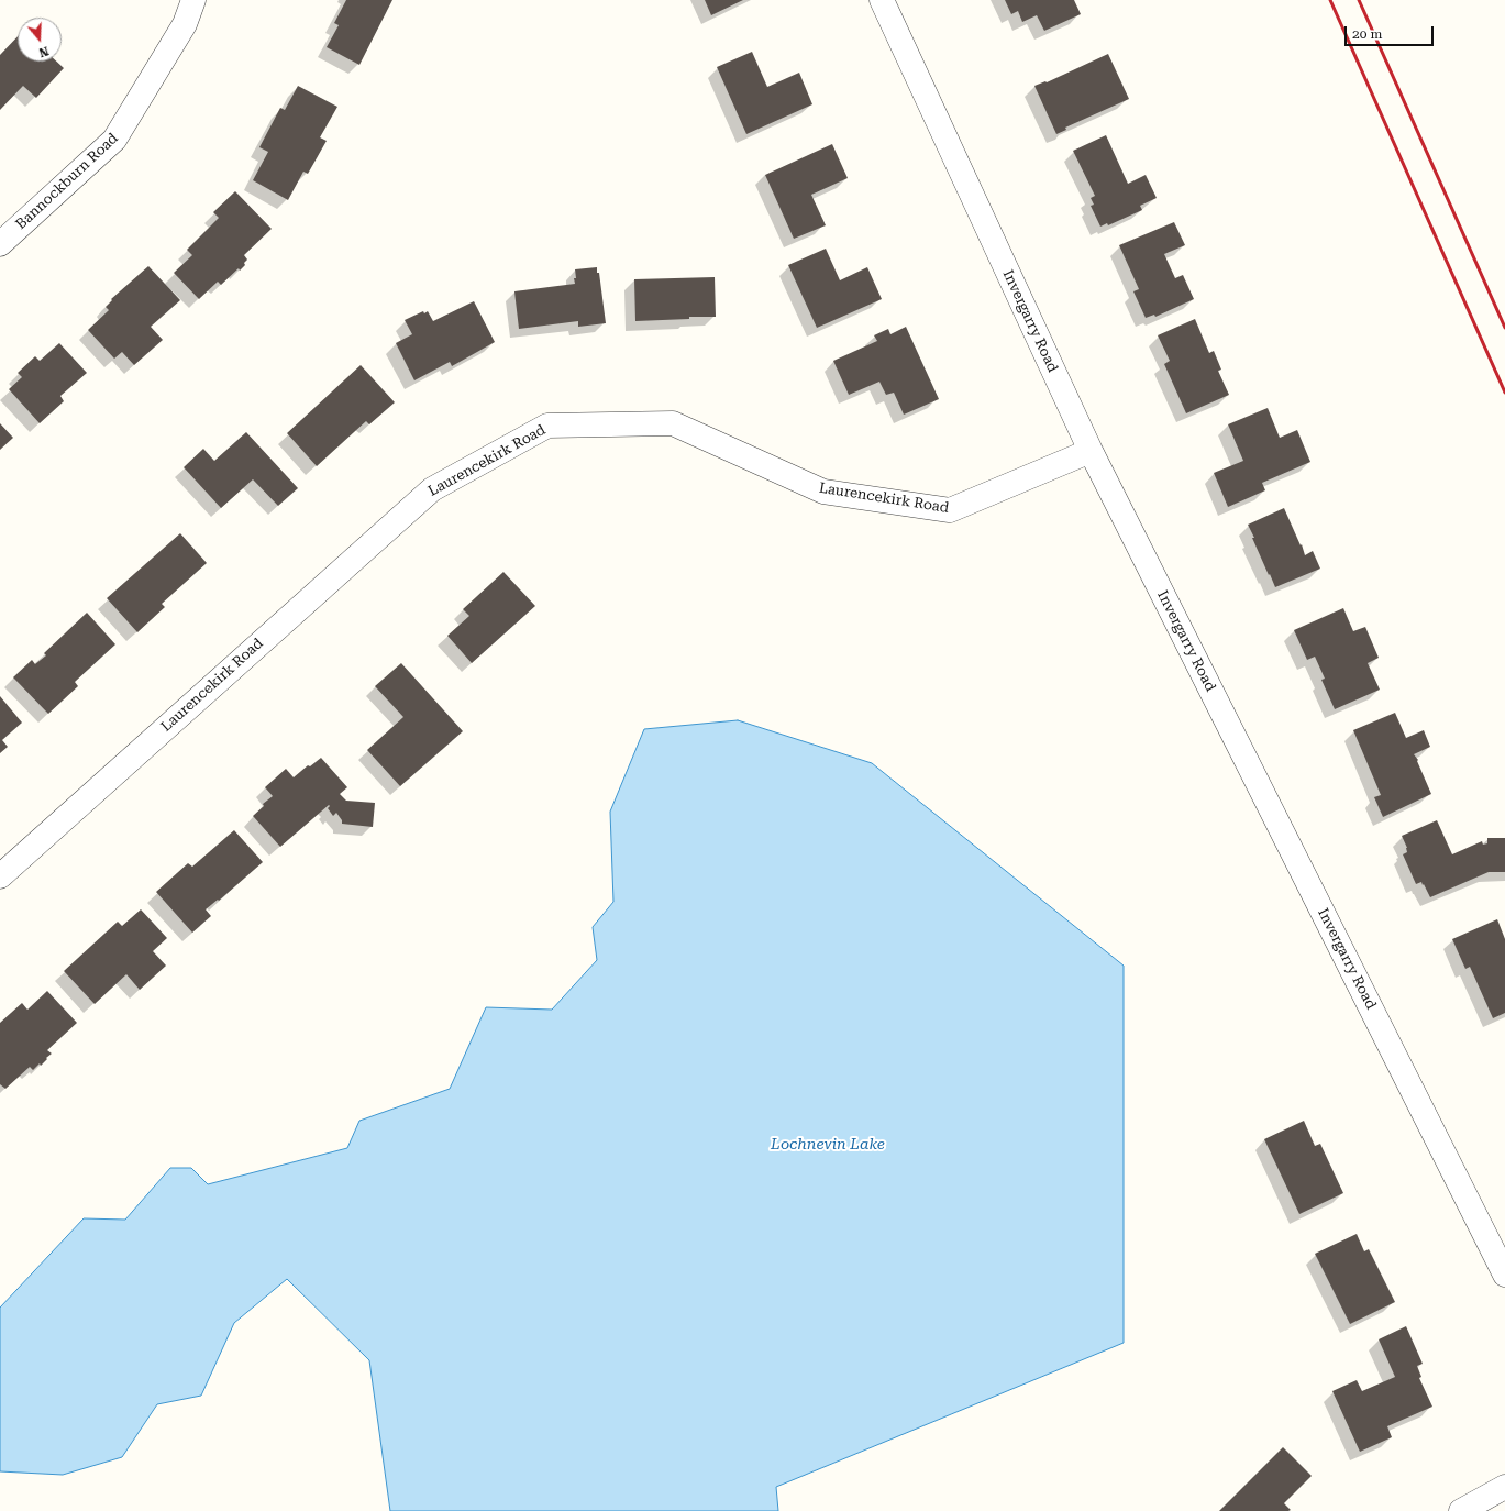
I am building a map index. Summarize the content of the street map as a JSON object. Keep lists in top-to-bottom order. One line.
{"streets":{"street":["Bannockburn Road","Invergarry Road","Laurencekirk Road"]},"crossings":[["Invergarry Road","Laurencekirk Road"]],"water":["Lochnevin Lake"],"scale_bar":"20 m","north":"bottom"}
